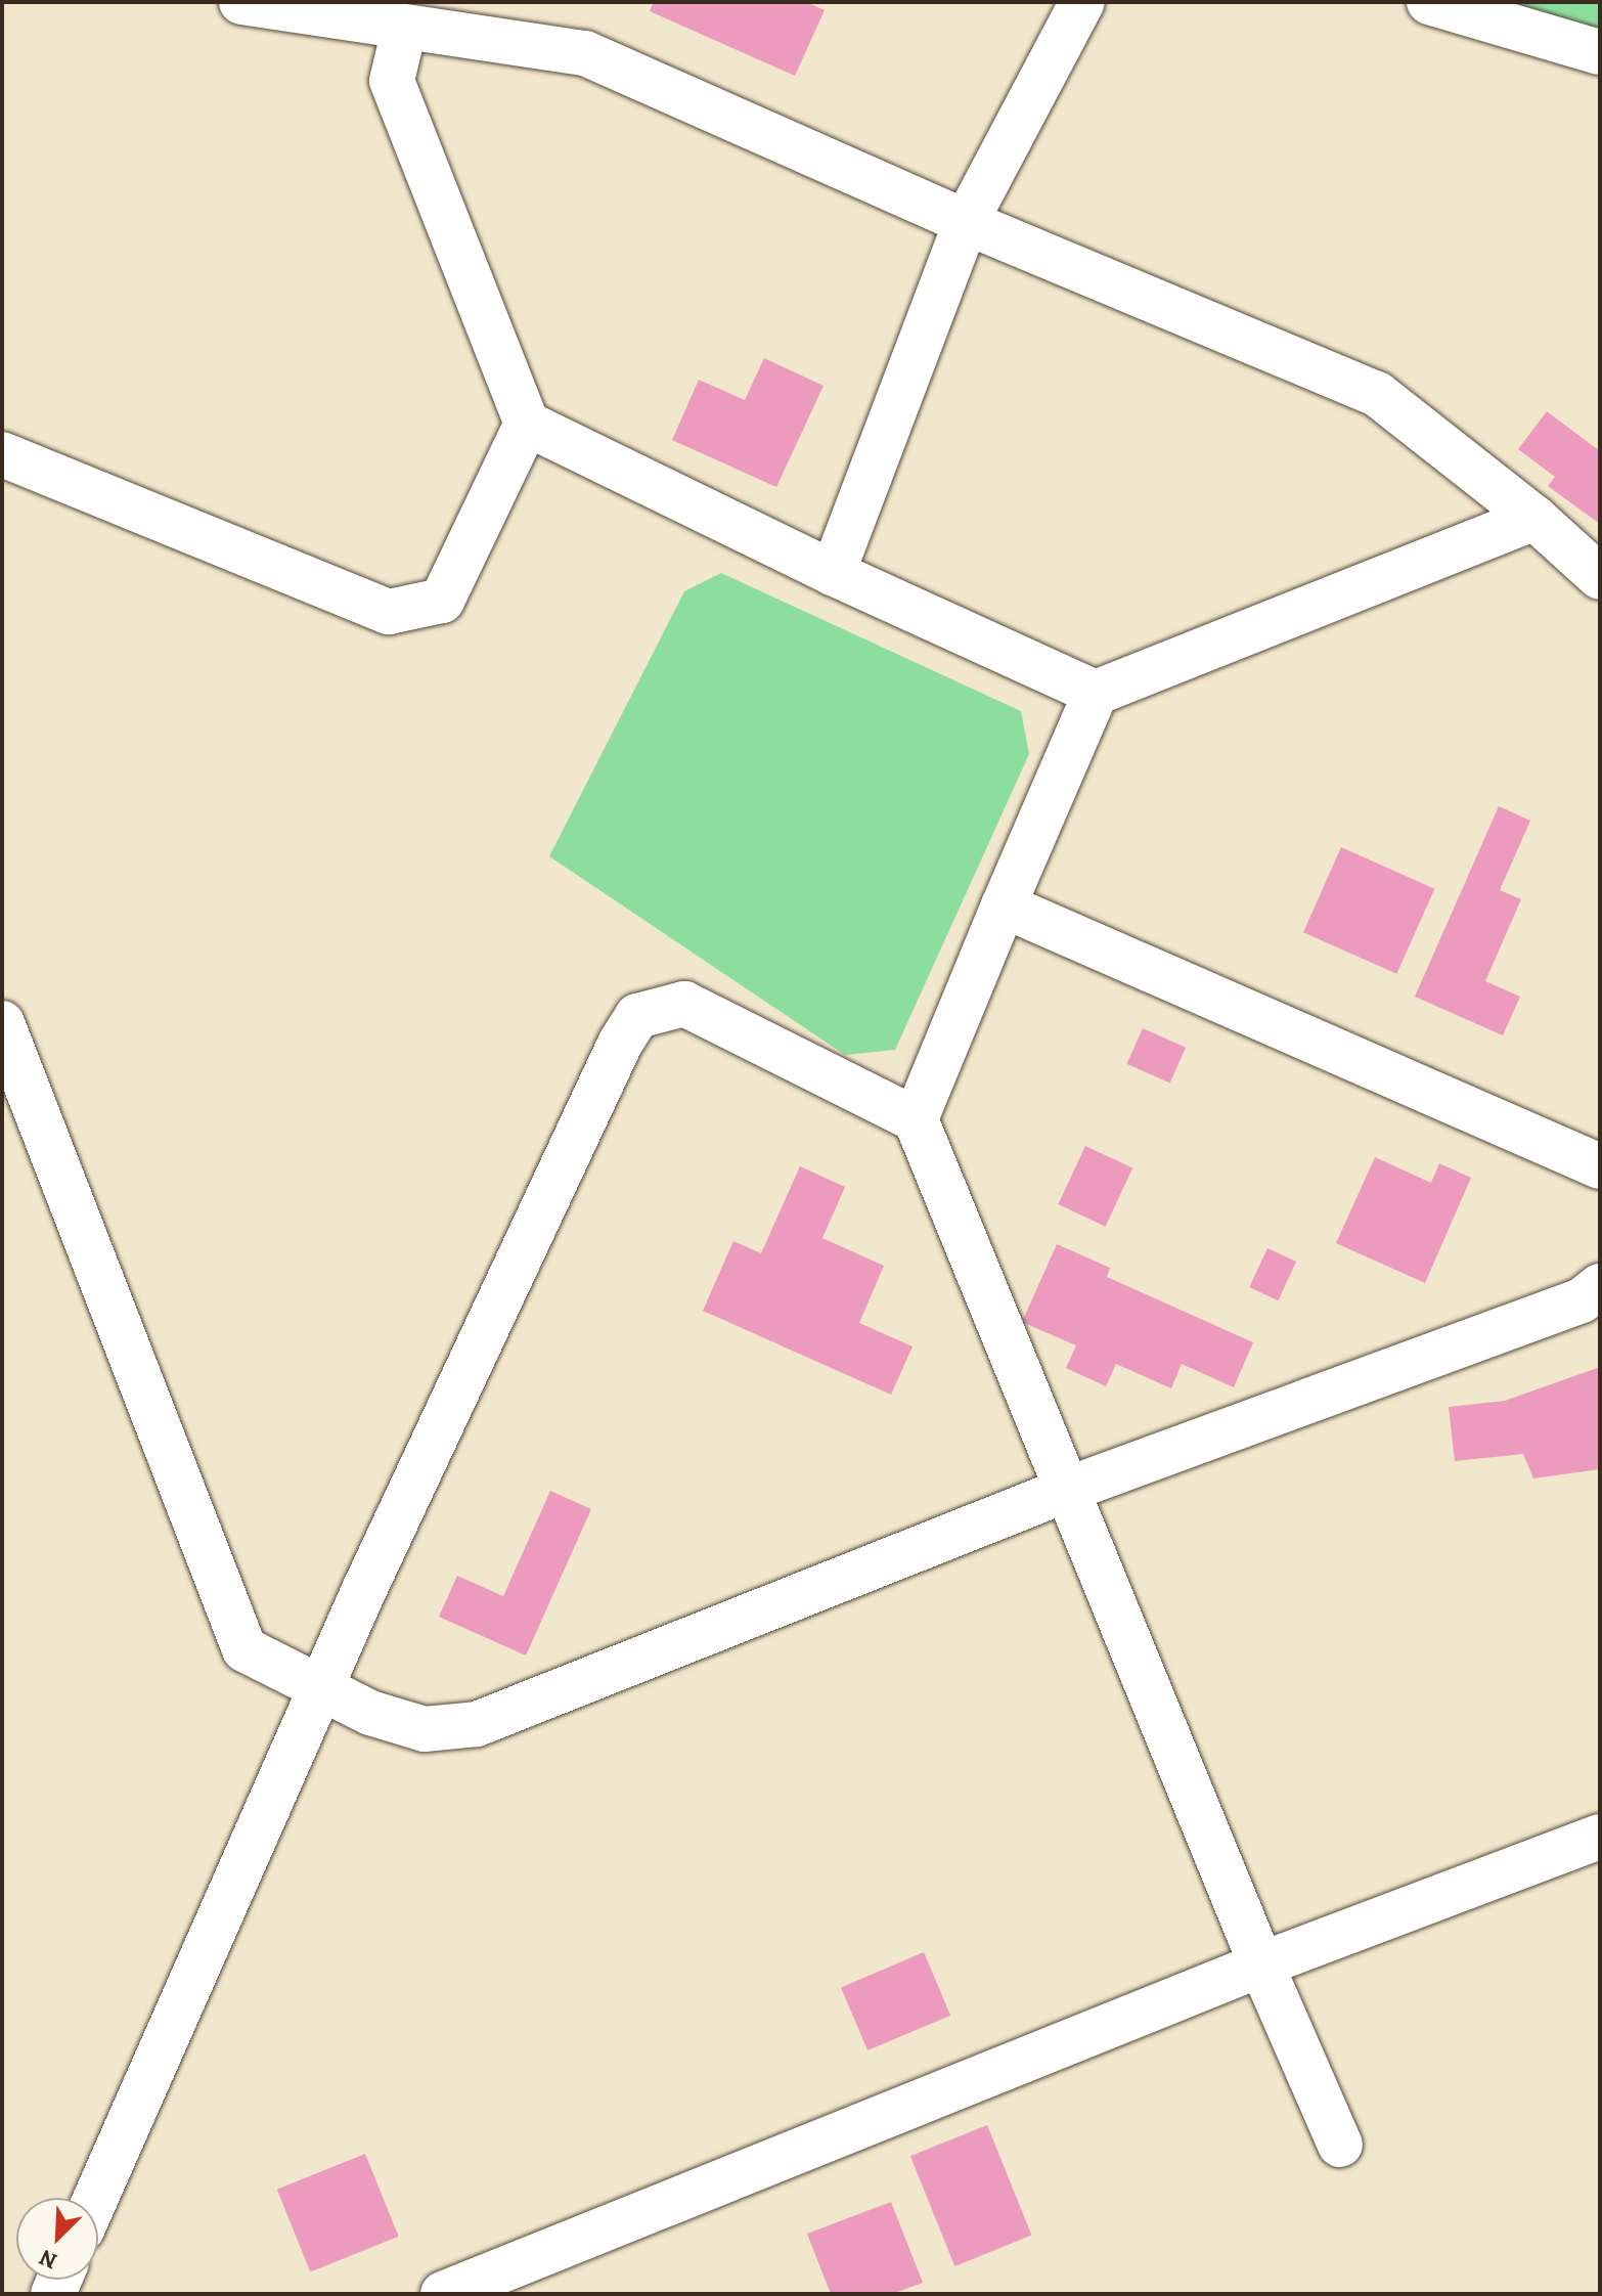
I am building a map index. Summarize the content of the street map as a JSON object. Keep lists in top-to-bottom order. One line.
{"north":"bottom left"}
